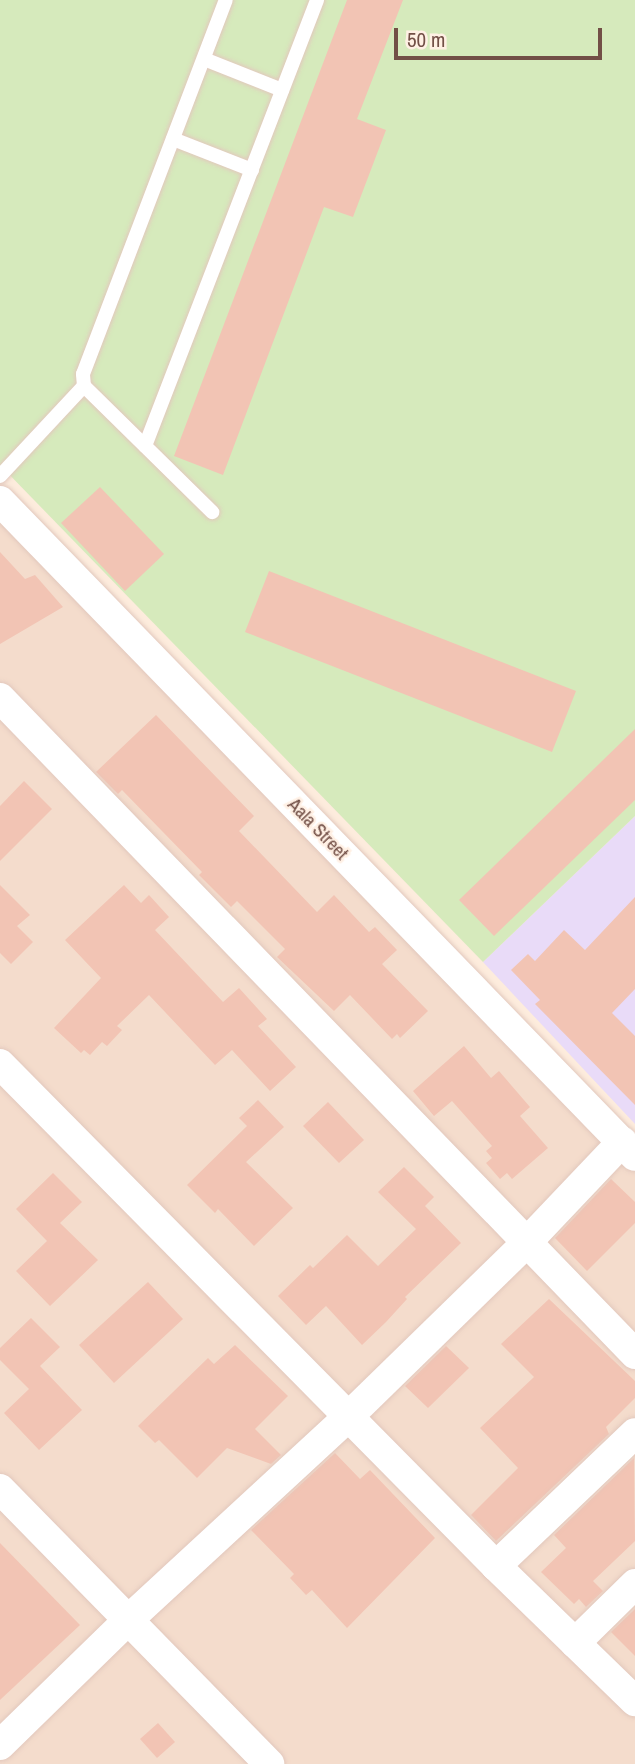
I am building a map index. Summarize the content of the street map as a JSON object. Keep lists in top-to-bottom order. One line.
{"streets":{"street":["Aala Street"]},"scale_bar":"50 m"}
